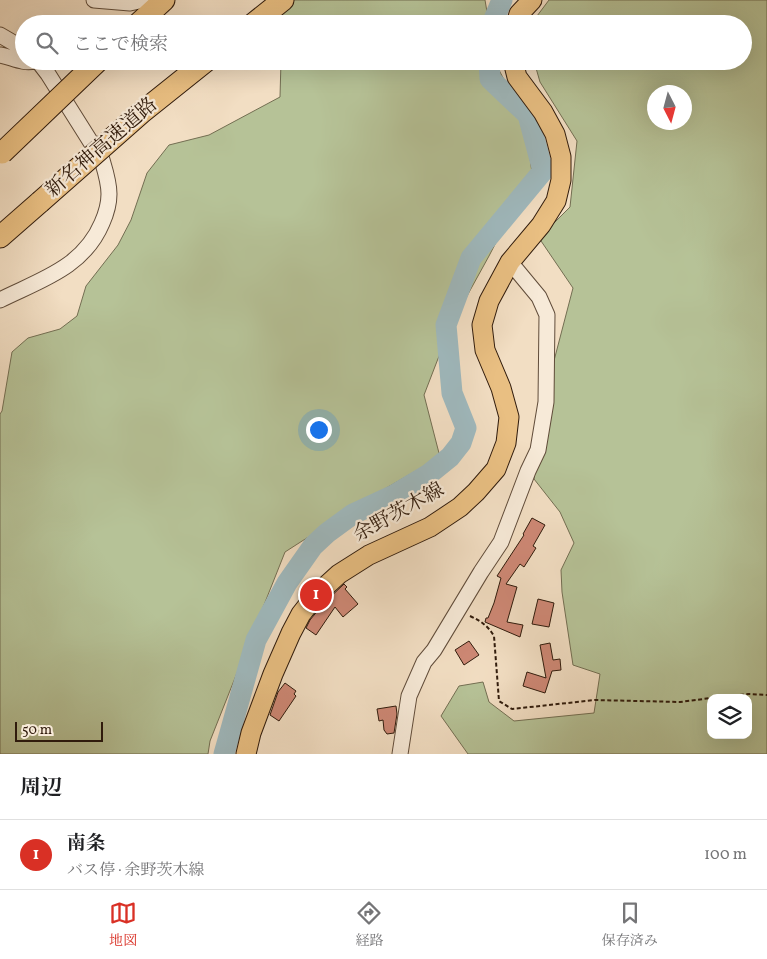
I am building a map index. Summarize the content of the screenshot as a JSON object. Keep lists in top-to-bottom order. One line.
{"streets":{"highway":["新名神高速道路"],"main road":["余野茨木線"]},"scale_bar":"50 m","north":"bottom","page":{"search":"ここで検索","pins":"1","scale":"50 m","heading":"周辺","list":[{"mark":"1","name":"南条","note":"バス停 · 余野茨木線","value":"100 m"}],"nav":["地図","経路","保存済み"]}}
